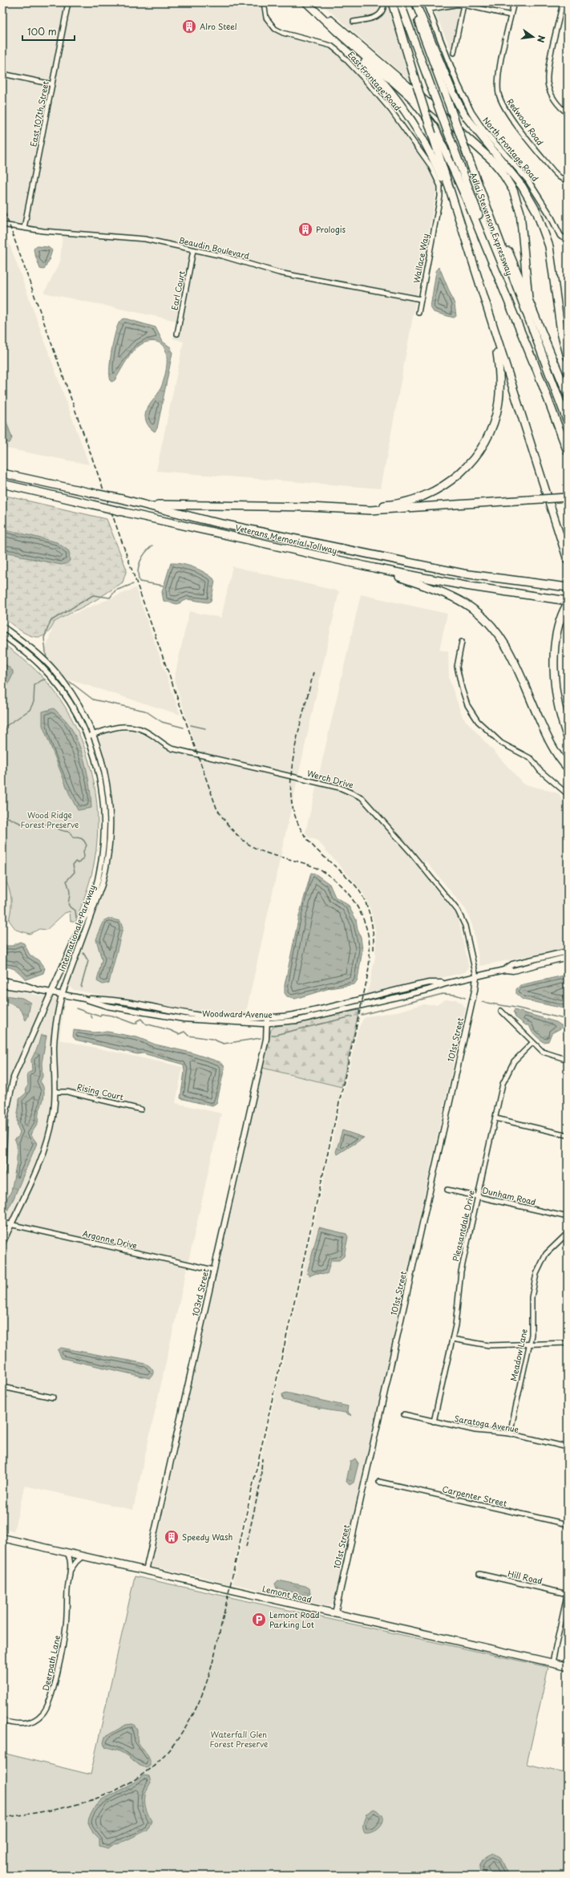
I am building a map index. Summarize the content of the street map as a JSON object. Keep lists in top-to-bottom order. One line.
{"streets":{"highway":["Adlai Stevenson Expressway","Veterans Memorial Tollway"],"main road":["Lemont Road"],"street":["East Frontage Road","East 107th Street","Redwood Road","North Frontage Road","Beaudin Boulevard","Wallace Way","Earl Court","Werch Drive","Internationale Parkway","Woodward Avenue","101st Street","Rising Court","Dunham Road","Pleasantdale Drive","Argonne Drive","103rd Street","Meadow Lane","Saratoga Avenue","Carpenter Street","Hill Road","Deerpath Lane"]},"crossings":[["East Frontage Road","Wallace Way"],["East 107th Street","Beaudin Boulevard"],["Beaudin Boulevard","Wallace Way"],["Beaudin Boulevard","Earl Court"],["Werch Drive","Internationale Parkway"],["Werch Drive","Woodward Avenue"],["Werch Drive","101st Street"],["Internationale Parkway","Woodward Avenue"],["Internationale Parkway","Rising Court"],["Internationale Parkway","Argonne Drive"],["Woodward Avenue","101st Street"],["Woodward Avenue","103rd Street"],["101st Street","Lemont Road"],["Dunham Road","Pleasantdale Drive"],["Pleasantdale Drive","Saratoga Avenue"],["Argonne Drive","103rd Street"],["103rd Street","Lemont Road"],["Meadow Lane","Saratoga Avenue"],["Lemont Road","Deerpath Lane"]],"parks":["Wood Ridge Forest Preserve","Waterfall Glen Forest Preserve"],"places":{"building":["Alro Steel","Prologis","Speedy Wash"],"parking":["Lemont Road Parking Lot"]},"scale_bar":"100 m","north":"right"}
